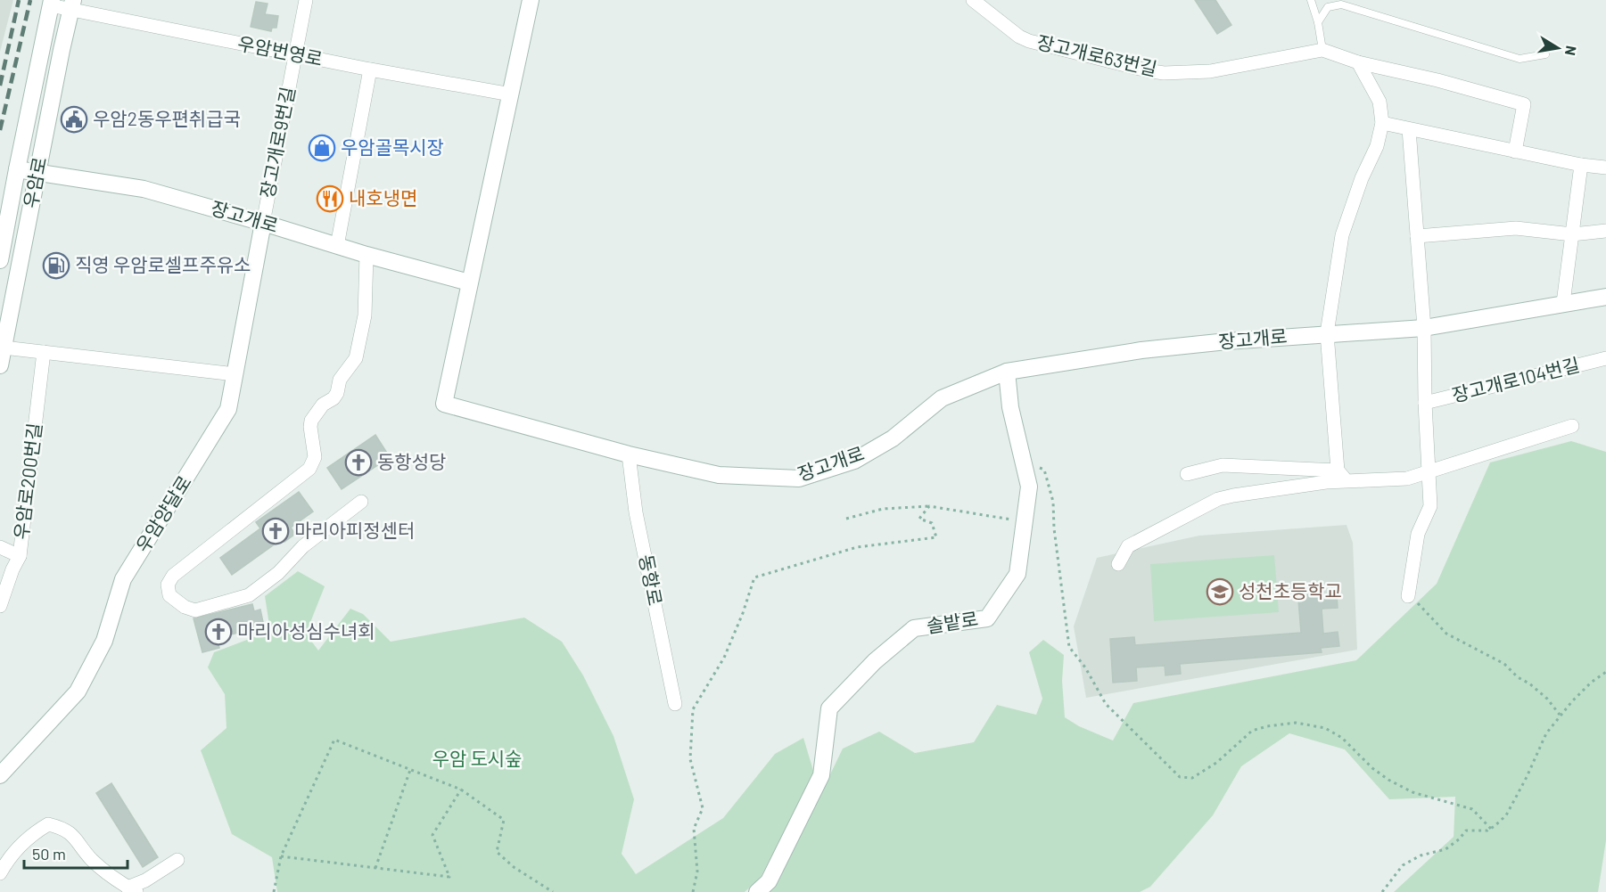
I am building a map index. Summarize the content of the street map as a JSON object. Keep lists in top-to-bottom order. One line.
{"streets":{"street":["우암번영로","장고개로63번길","장고개로9번길","우암로","장고개로","장고개로104번길","우암로200번길","우암양달로","동항로","솔밭로"]},"crossings":[["우암번영로","장고개로9번길"],["우암번영로","우암로"],["우암번영로","장고개로"],["장고개로9번길","장고개로"],["장고개로9번길","우암양달로"],["우암로","장고개로"],["장고개로","우암양달로"],["장고개로","동항로"],["장고개로","솔밭로"]],"parks":["우암 도시숲"],"places":{"public building":["우암2동우편취급국"],"shop":["우암골목시장"],"restaurant":["내호냉면"],"fuel station":["직영 우암로셀프주유소"],"church":["동항성당","마리아피정센터","마리아성심수녀회"],"school or university":["성천초등학교"]},"scale_bar":"50 m","north":"right"}
